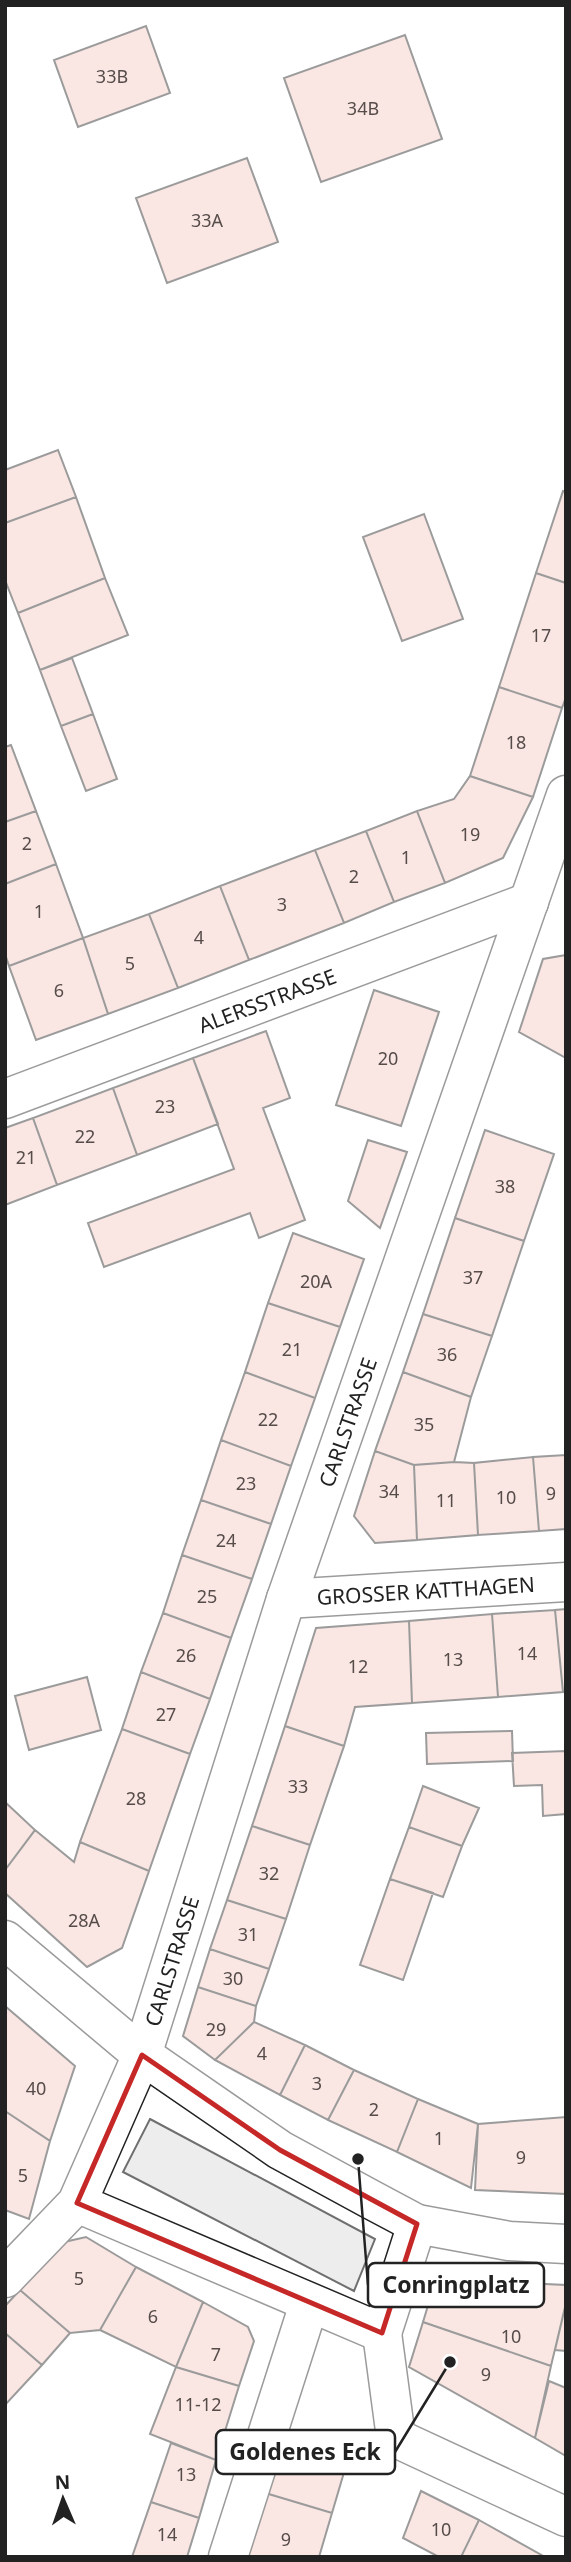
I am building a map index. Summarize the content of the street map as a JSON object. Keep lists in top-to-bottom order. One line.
{"streets":{"street":["ALERSSTRASSE","CARLSTRASSE","GROSSER KATTHAGEN"]},"crossings":[["ALERSSTRASSE","CARLSTRASSE"],["CARLSTRASSE","GROSSER KATTHAGEN"]],"places":["Conringplatz","Goldenes Eck"],"house_numbers":["33B","34B","33A","17","18","19","2","1","2","3","1","4","5","6","20","23","22","21","38","37","20A","21","36","22","35","23","34","9","10","11","24","25","14","26","13","12","27","33","28","32","28A","31","30","29","4","3","40","2","1","9","5","5","6","10","7","9","11-12","13","10","14","9"],"north":"top"}
